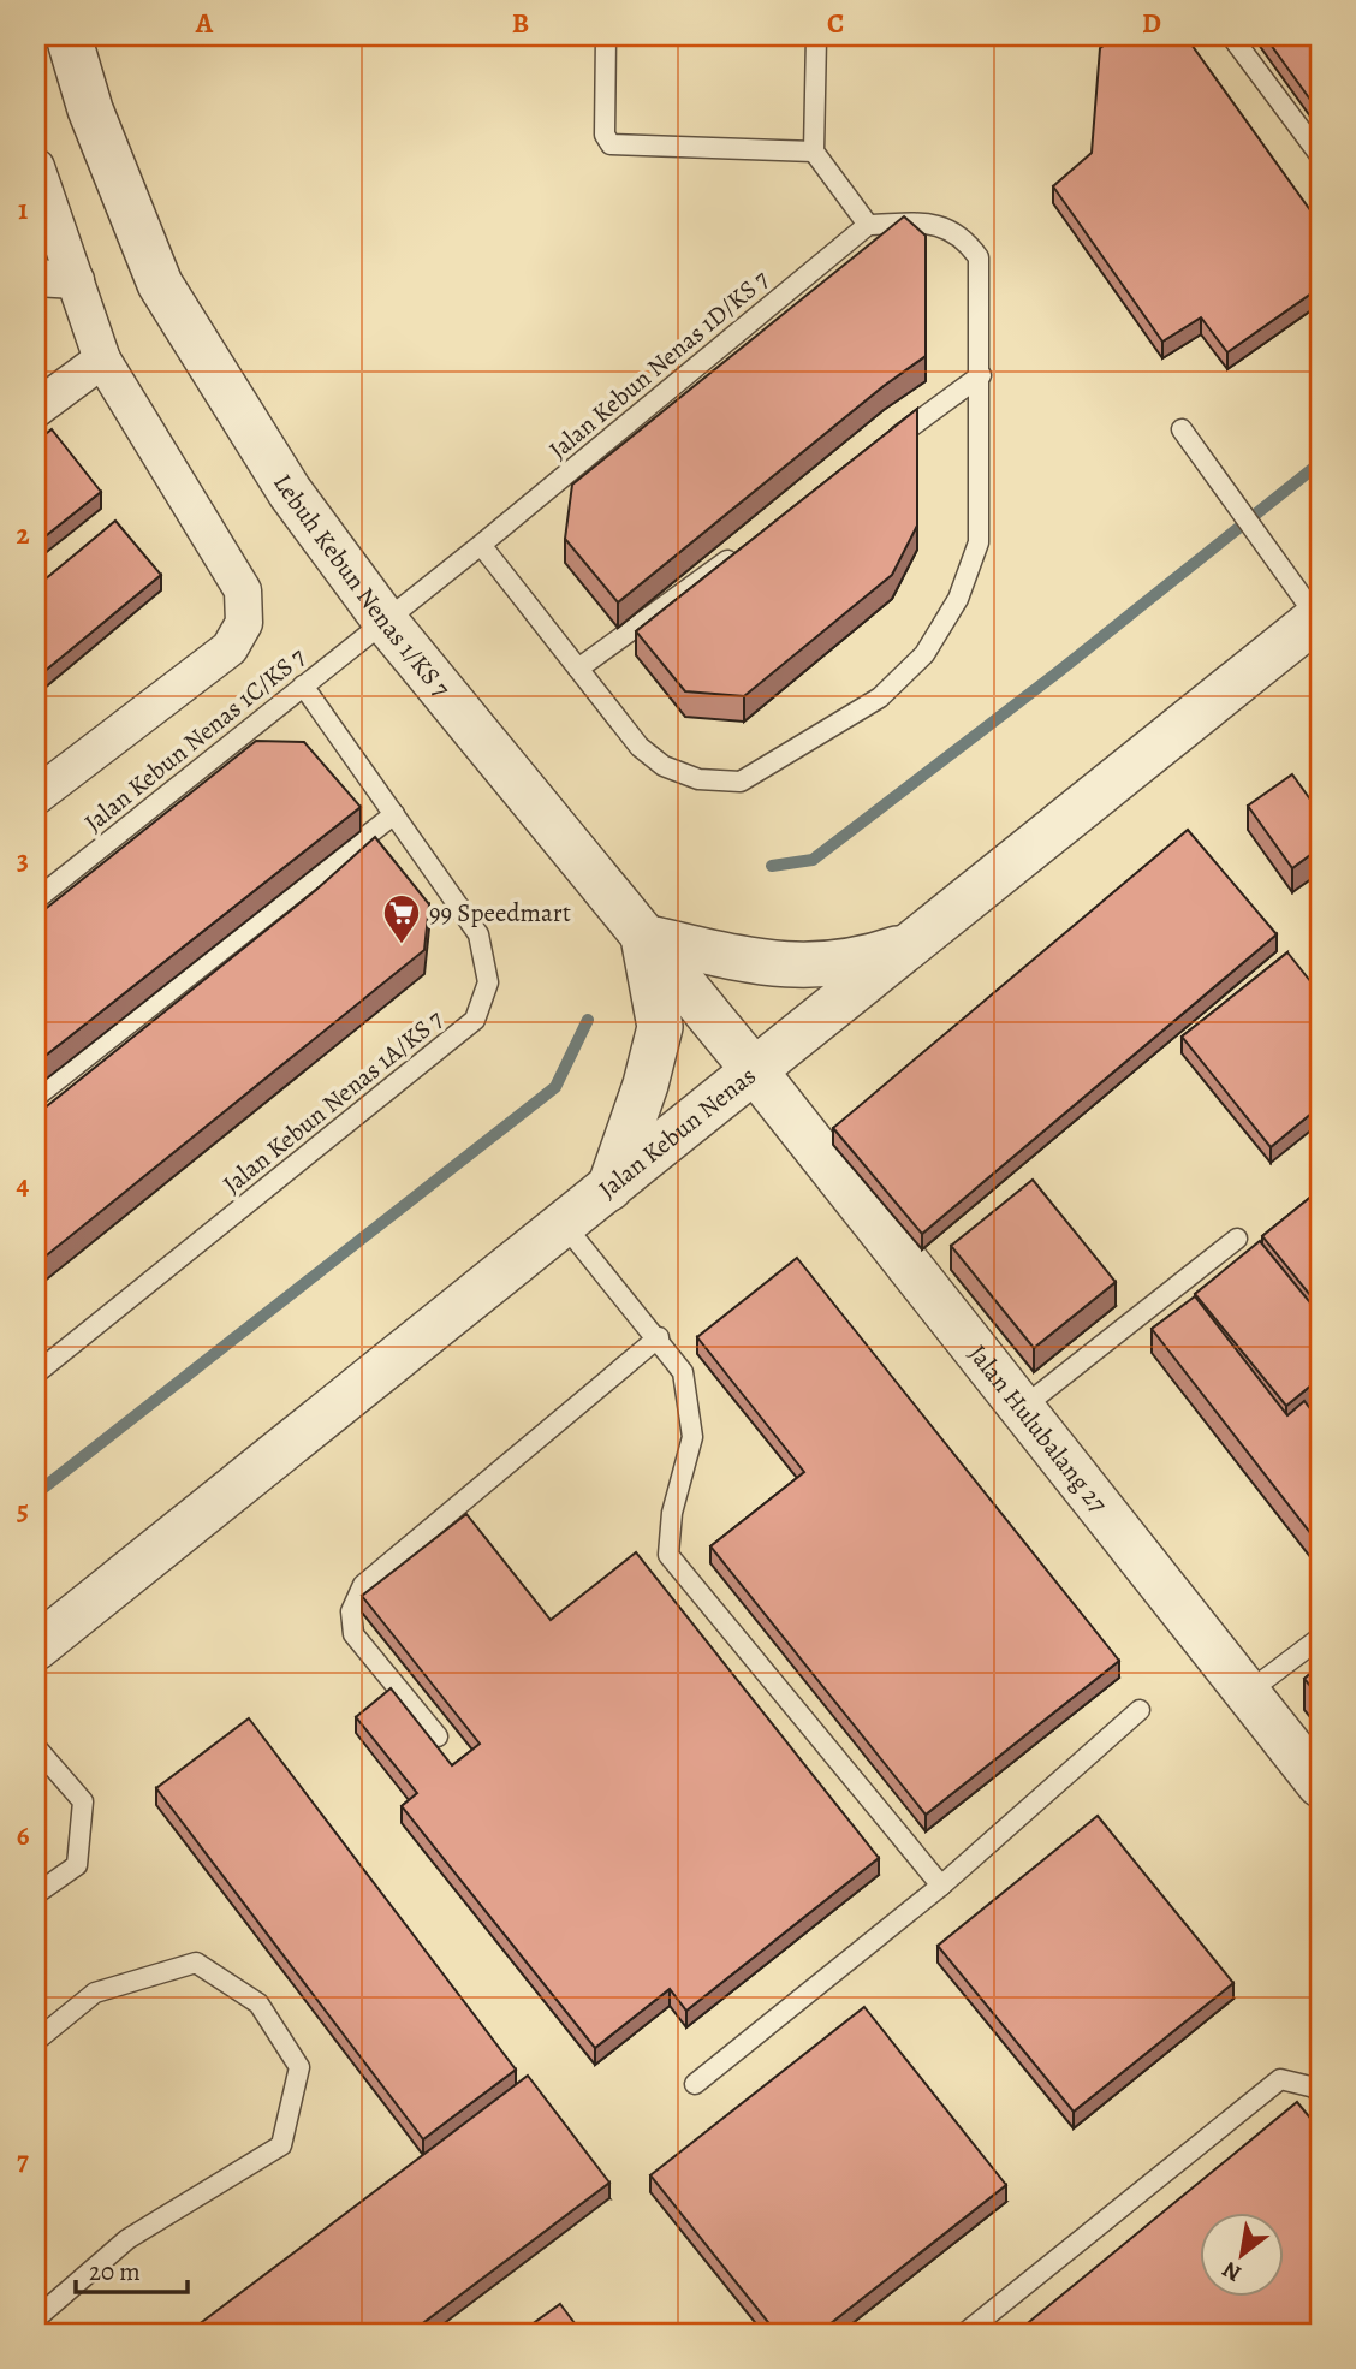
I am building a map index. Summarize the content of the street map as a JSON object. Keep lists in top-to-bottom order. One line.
{"streets":{"street":["Lebuh Kebun Nenas 1/KS 7","Jalan Kebun Nenas","Jalan Hulubalang 27"],"lane":["Jalan Kebun Nenas 1D/KS 7","Jalan Kebun Nenas 1C/KS 7","Jalan Kebun Nenas 1A/KS 7"]},"crossings":[["Jalan Kebun Nenas 1D/KS 7","Lebuh Kebun Nenas 1/KS 7"],["Jalan Kebun Nenas 1D/KS 7","Jalan Kebun Nenas 1C/KS 7"],["Lebuh Kebun Nenas 1/KS 7","Jalan Kebun Nenas 1C/KS 7"],["Lebuh Kebun Nenas 1/KS 7","Jalan Kebun Nenas"],["Lebuh Kebun Nenas 1/KS 7","Jalan Hulubalang 27"],["Jalan Kebun Nenas 1C/KS 7","Jalan Kebun Nenas 1A/KS 7"],["Jalan Kebun Nenas","Jalan Hulubalang 27"]],"places":{"supermarket":["99 Speedmart"]},"scale_bar":"20 m","north":"bottom left","grid":{"columns":["A","B","C","D"],"rows":["1","2","3","4","5","6","7"]}}
